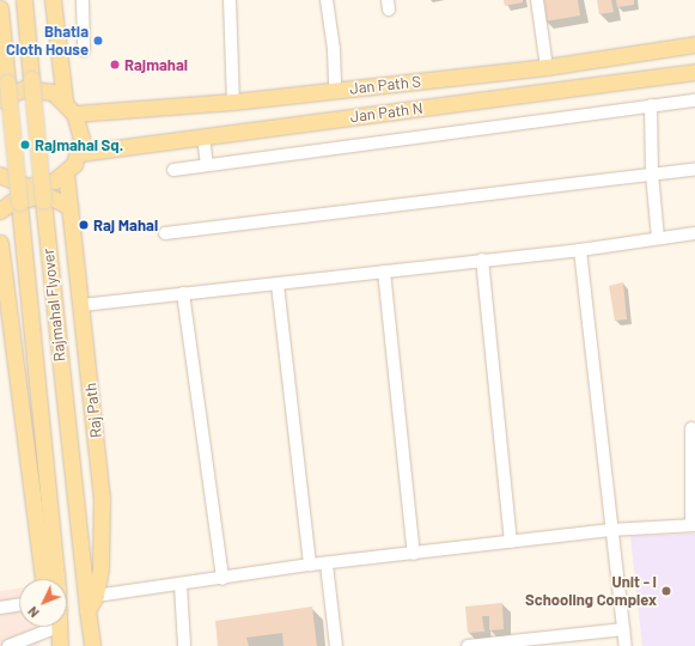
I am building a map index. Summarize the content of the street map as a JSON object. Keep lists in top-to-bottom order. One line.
{"streets":{"main road":["Jan Path S","Jan Path N","Rajmahal Flyover","Raj Path"]},"crossings":[["Rajmahal Flyover","Raj Path"]],"places":["Bhatia Cloth House","Rajmahal","Rajmahal Sq.","Raj Mahal","Unit - I Schooling Complex"],"north":"bottom left"}
